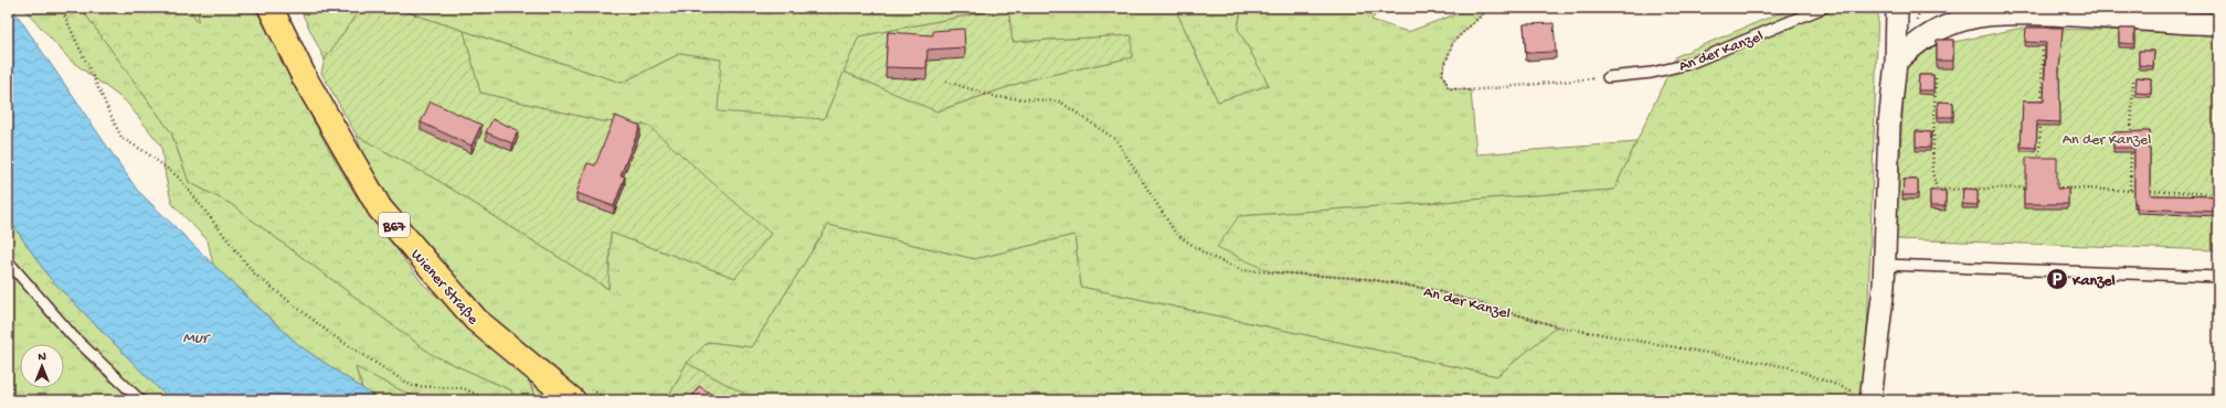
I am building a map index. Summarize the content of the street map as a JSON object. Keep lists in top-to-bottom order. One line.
{"streets":{"main road":["B67","Wiener Straße"],"lane":["An der Kanzel"]},"water":["Mur"],"parks":["An der Kanzel"],"places":{"parking":["Kanzel"]},"north":"top"}
